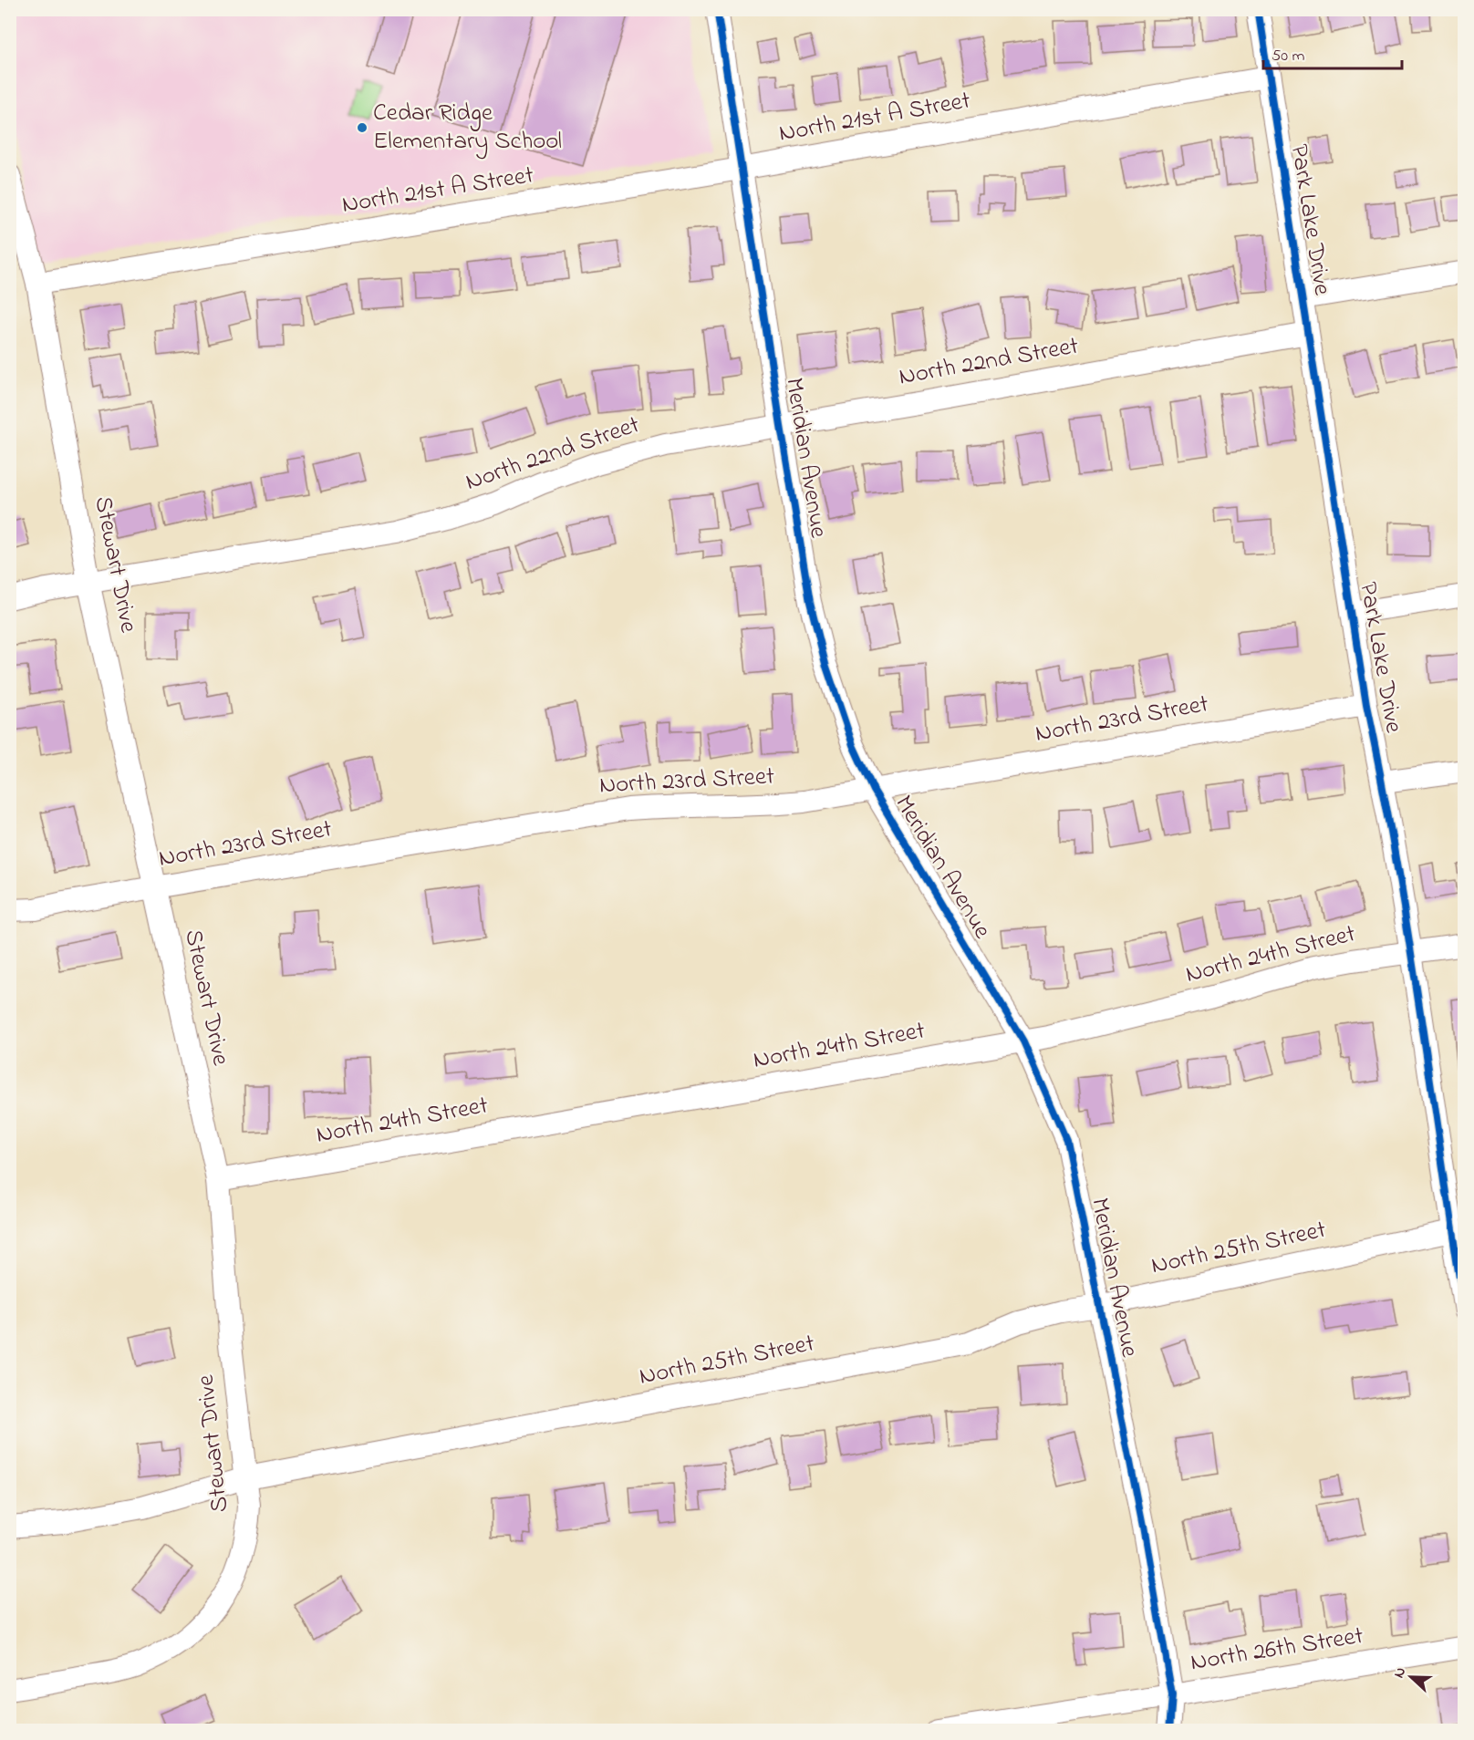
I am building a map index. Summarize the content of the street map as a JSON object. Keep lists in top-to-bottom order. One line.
{"streets":{"street":["North 21st A Street","Park Lake Drive","North 22nd Street","Meridian Avenue","Stewart Drive","North 23rd Street","North 24th Street","North 25th Street","North 26th Street"]},"crossings":[["North 21st A Street","Park Lake Drive"],["North 21st A Street","Meridian Avenue"],["North 21st A Street","Stewart Drive"],["Park Lake Drive","North 22nd Street"],["Park Lake Drive","North 23rd Street"],["Park Lake Drive","North 24th Street"],["Park Lake Drive","North 25th Street"],["North 22nd Street","Meridian Avenue"],["North 22nd Street","Stewart Drive"],["Meridian Avenue","North 23rd Street"],["Meridian Avenue","North 24th Street"],["Meridian Avenue","North 25th Street"],["Meridian Avenue","North 26th Street"],["Stewart Drive","North 23rd Street"],["Stewart Drive","North 24th Street"],["Stewart Drive","North 25th Street"]],"places":["Cedar Ridge Elementary School"],"scale_bar":"50 m","north":"left"}
